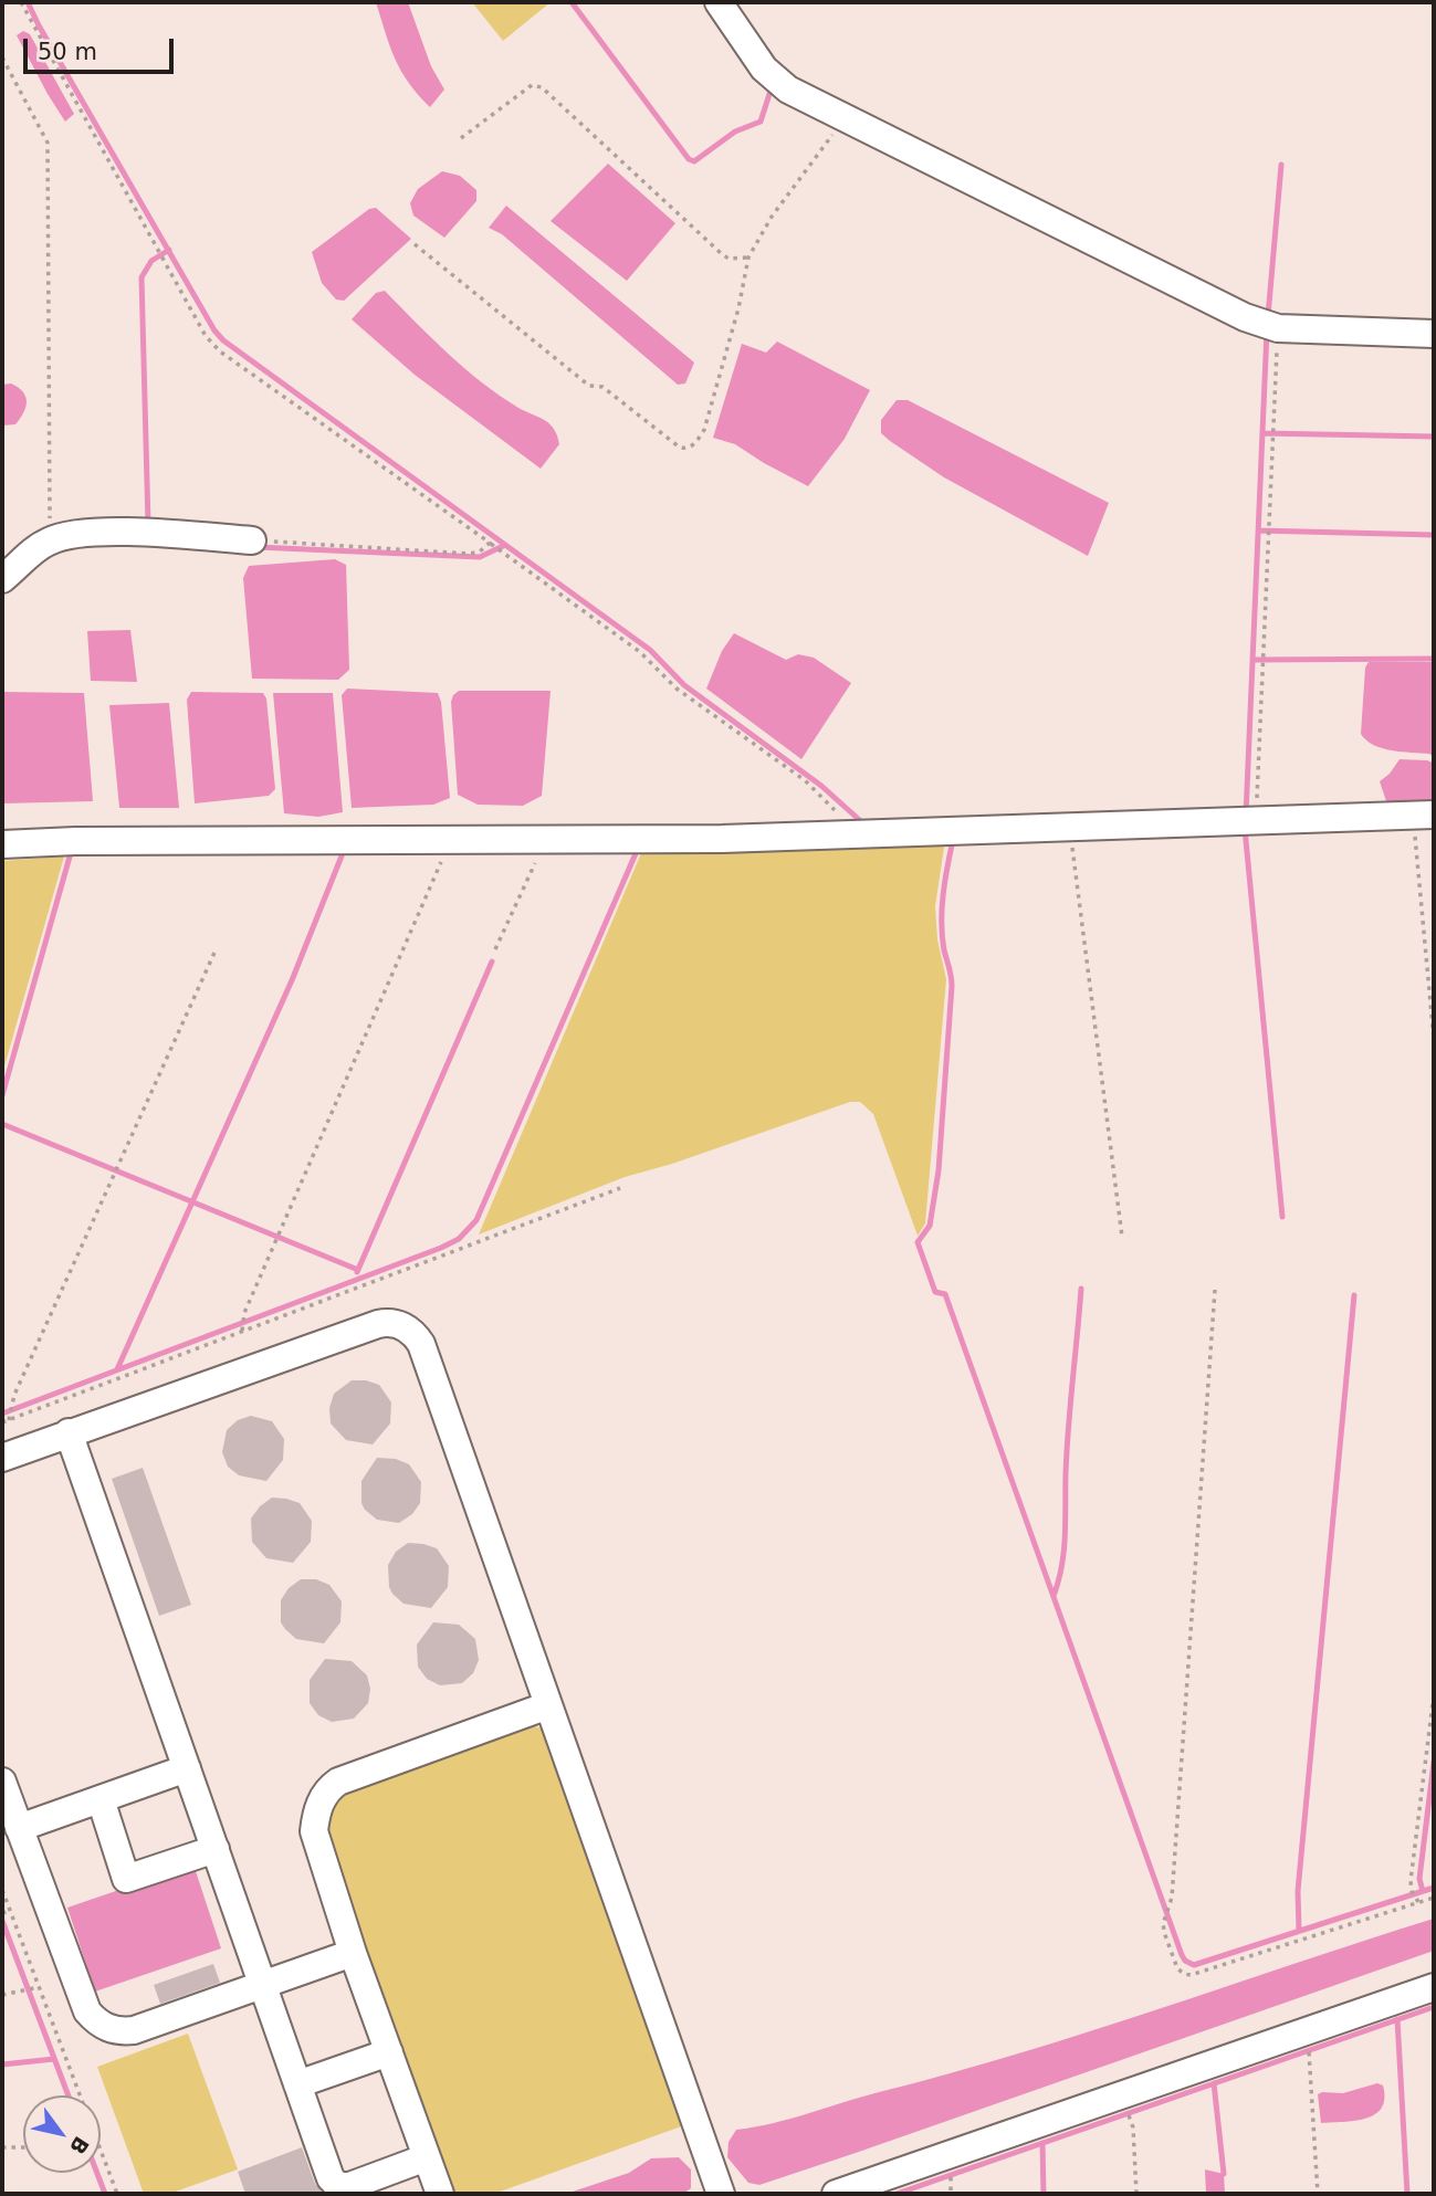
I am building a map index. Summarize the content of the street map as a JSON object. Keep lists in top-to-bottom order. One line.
{"scale_bar":"50 m","north":"bottom right"}
